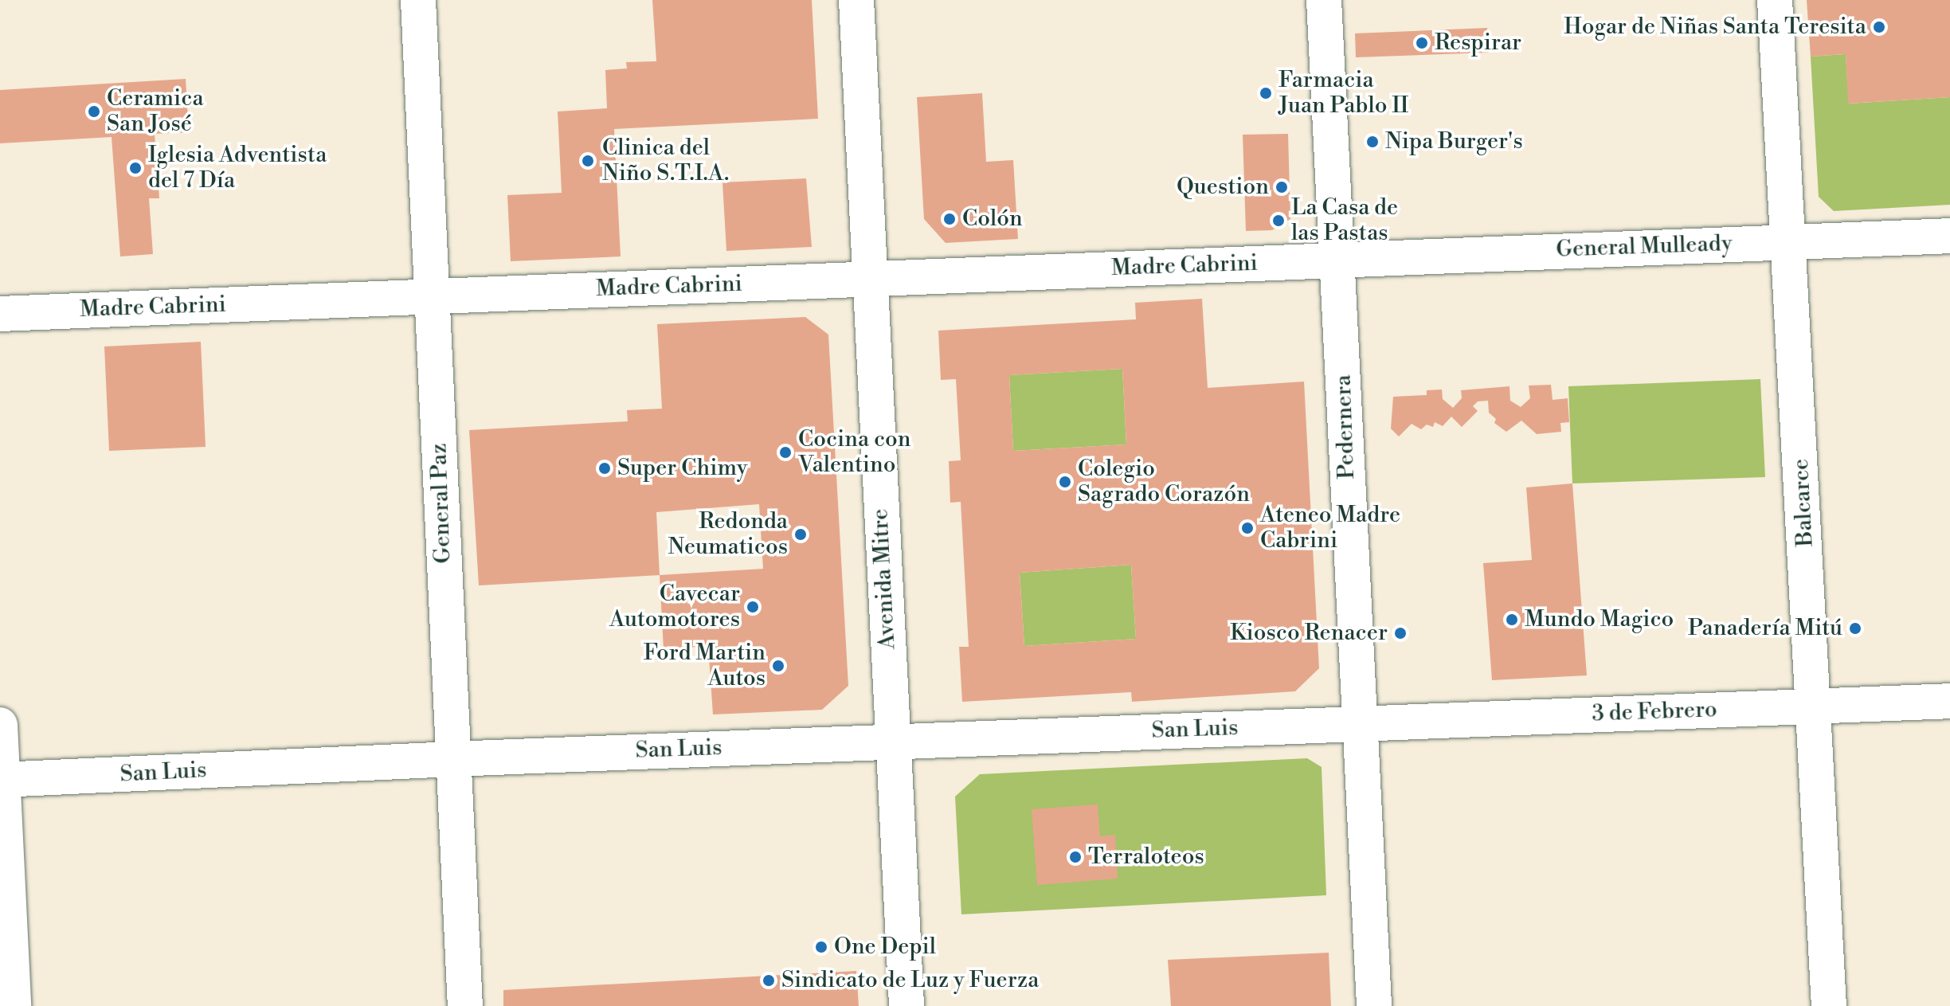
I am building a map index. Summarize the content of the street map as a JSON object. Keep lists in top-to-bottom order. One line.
{"streets":{"street":["General Mulleady","Madre Cabrini","Pedernera","Balcarce","General Paz","Avenida Mitre","3 de Febrero","San Luis"]},"crossings":[["General Mulleady","Madre Cabrini"],["General Mulleady","Pedernera"],["General Mulleady","Balcarce"],["Madre Cabrini","Pedernera"],["Madre Cabrini","General Paz"],["Madre Cabrini","Avenida Mitre"],["Pedernera","3 de Febrero"],["Pedernera","San Luis"],["Balcarce","3 de Febrero"],["General Paz","San Luis"],["Avenida Mitre","San Luis"],["3 de Febrero","San Luis"]],"places":["Hogar de Niñas Santa Teresita","Respirar","Farmacia Juan Pablo II","Ceramica San José","Nipa Burger's","Clinica del Niño S.T.I.A.","Iglesia Adventista del 7 Día","Question","Colón","La Casa de las Pastas","Cocina con Valentino","Super Chimy","Colegio Sagrado Corazón","Ateneo Madre Cabrini","Redonda Neumaticos","Cavecar Automotores","Mundo Magico","Panadería Mitú","Kiosco Renacer","Ford Martin Autos","Terraloteos","One Depil","Sindicato de Luz y Fuerza"]}
